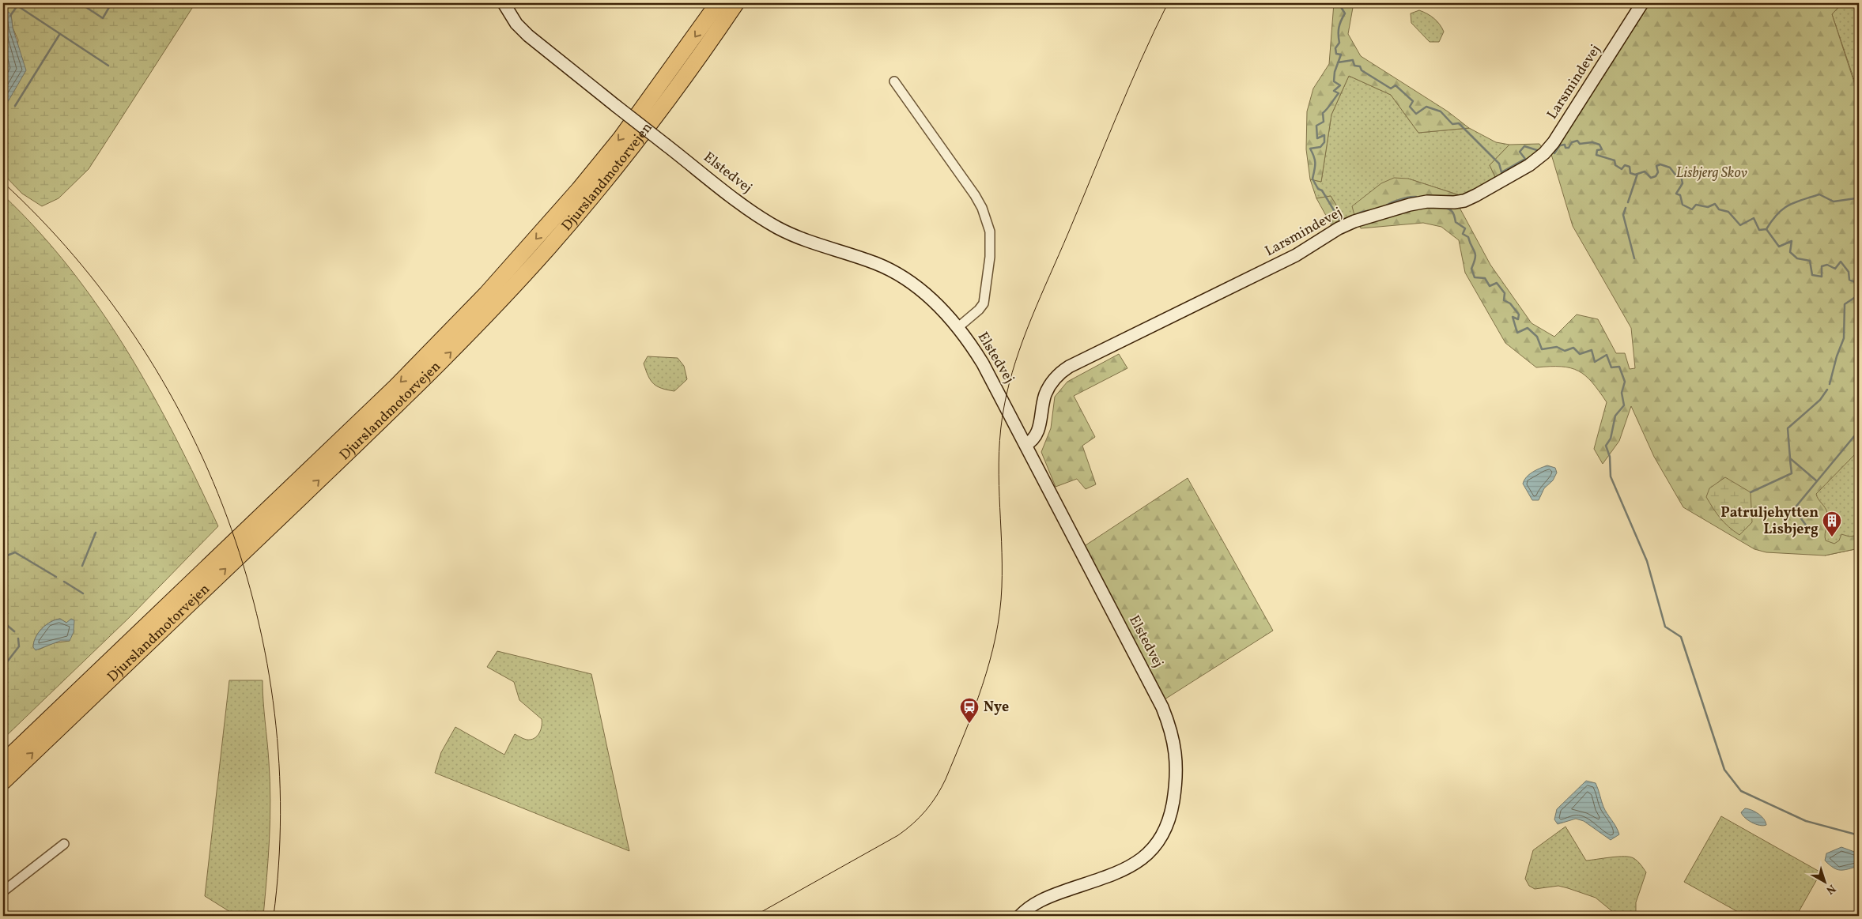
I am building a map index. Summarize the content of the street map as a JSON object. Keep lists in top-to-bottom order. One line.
{"streets":{"highway":["Djurslandmotorvejen"],"street":["Larsmindevej","Elstedvej"]},"crossings":[["Larsmindevej","Elstedvej"]],"parks":["Lisbjerg Skov"],"places":{"building":["Patruljehytten Lisbjerg"],"station":["Nye"]},"north":"bottom right"}
